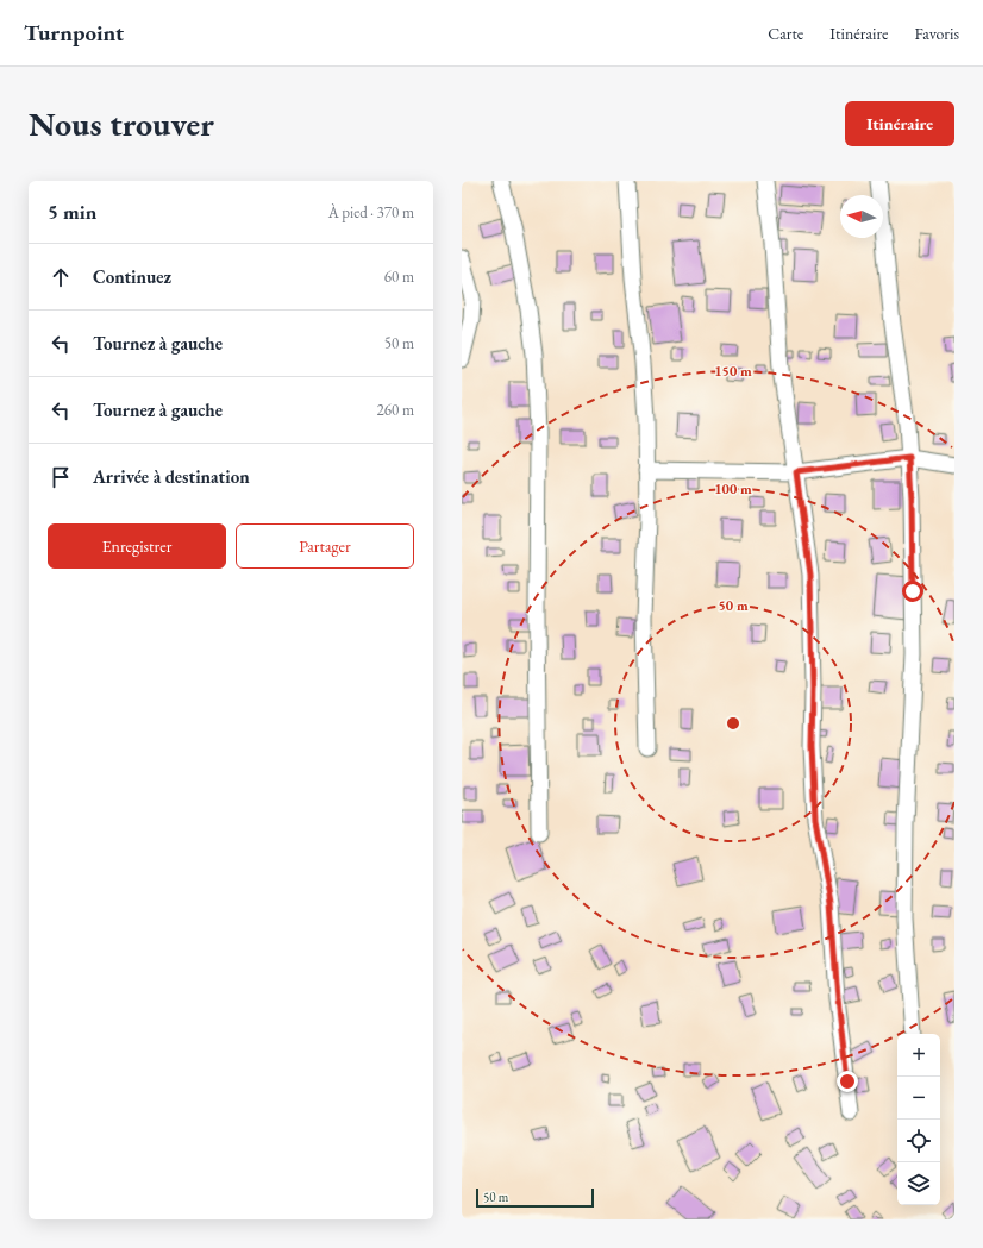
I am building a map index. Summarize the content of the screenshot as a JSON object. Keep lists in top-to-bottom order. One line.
{"scale_bar":"50 m","north":"left","page":{"header":"Turnpoint","nav":["Carte","Itinéraire","Favoris"],"buttons":["Itinéraire",["Enregistrer","Partager"]],"title":"Nous trouver","heading":["5 min","À pied · 370 m"],"list":[["Continuez","60 m"],["Tournez à gauche","50 m"],["Tournez à gauche","260 m"],"Arrivée à destination"],"map_buttons":["+","−"],"scale":"50 m"},"rings":["150 m","100 m","50 m"]}
